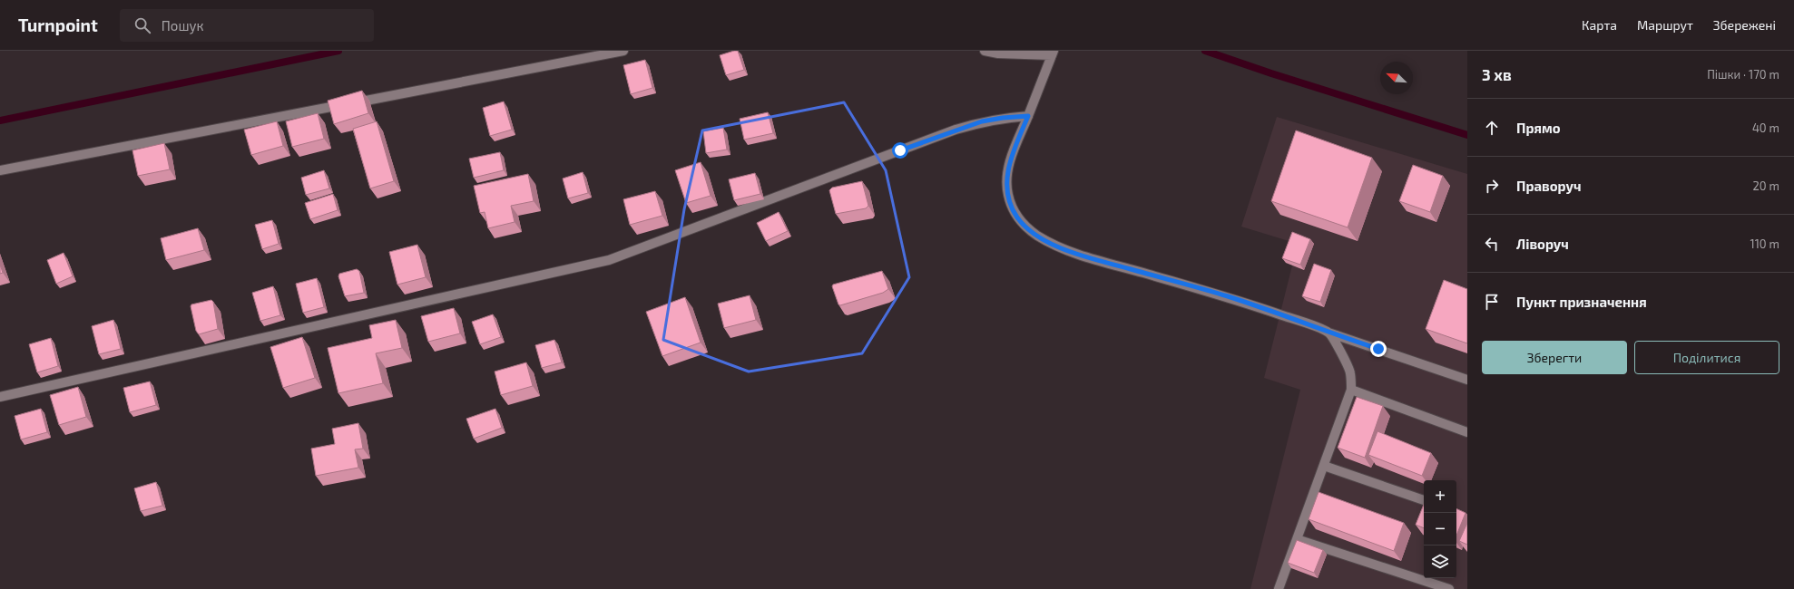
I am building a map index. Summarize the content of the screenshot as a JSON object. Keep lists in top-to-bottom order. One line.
{"north":"top left","page":{"header":"Turnpoint","search":"Пошук","nav":["Карта","Маршрут","Збережені"],"heading":["3 хв","Пішки · 170 m"],"list":[["Прямо","40 m"],["Праворуч","20 m"],["Ліворуч","110 m"],"Пункт призначення"],"buttons":["Зберегти","Поділитися"],"map_buttons":["+","−"]}}
